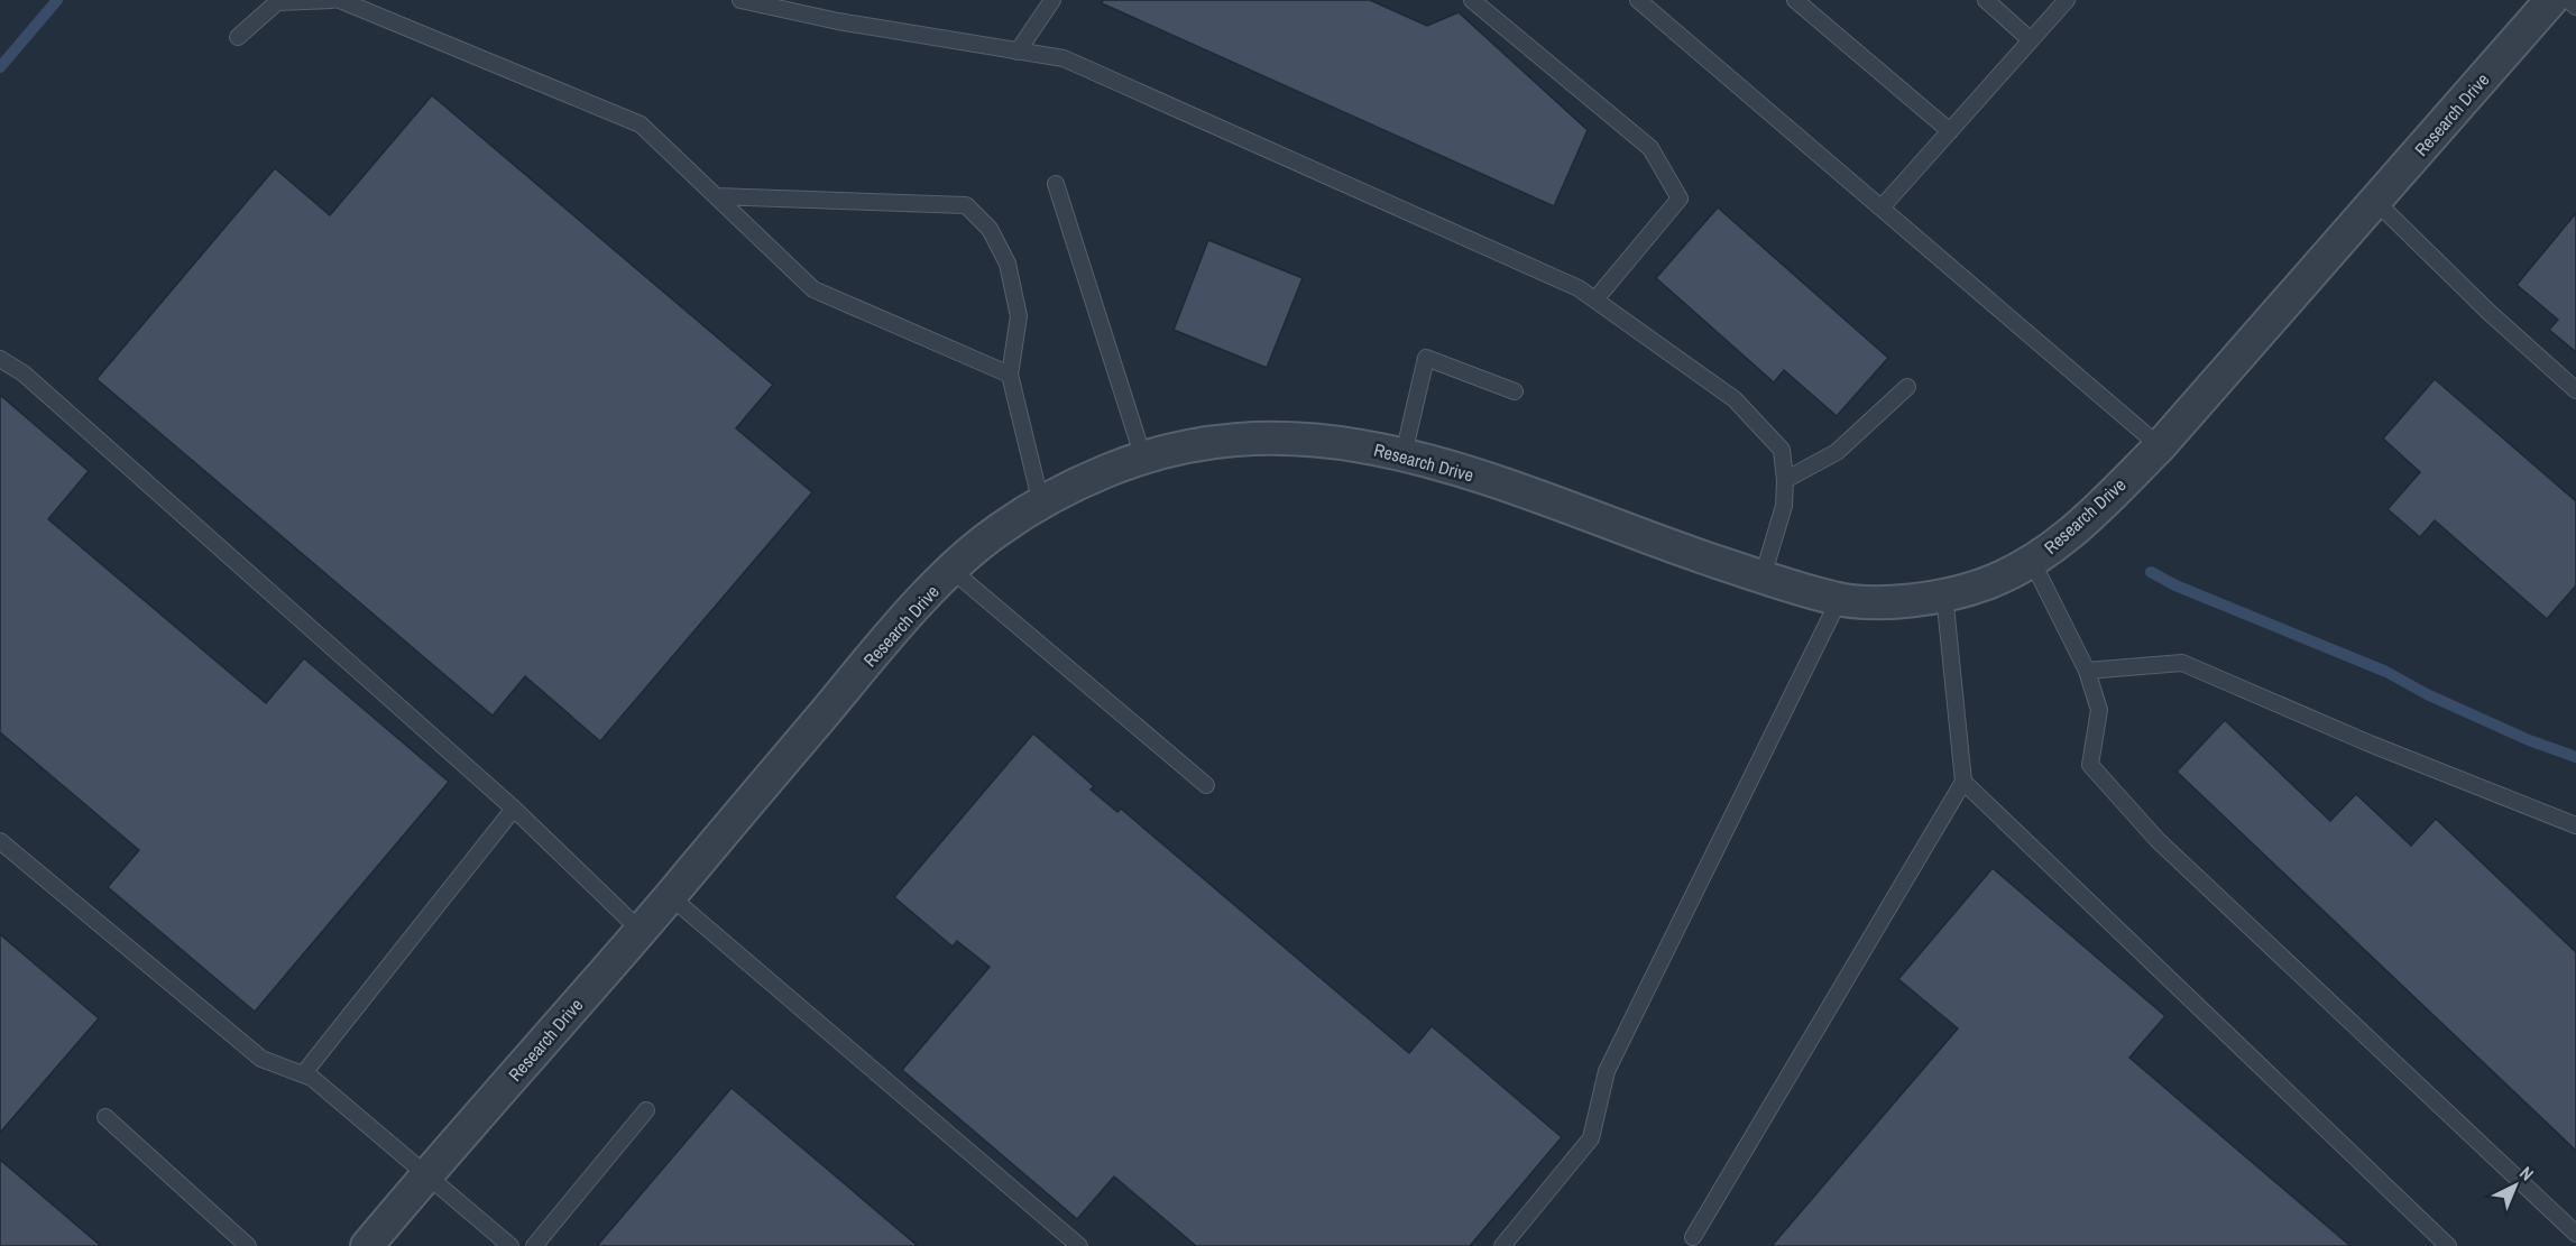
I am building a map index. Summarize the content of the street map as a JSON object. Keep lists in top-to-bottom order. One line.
{"streets":{"street":["Research Drive"]},"north":"top right"}
